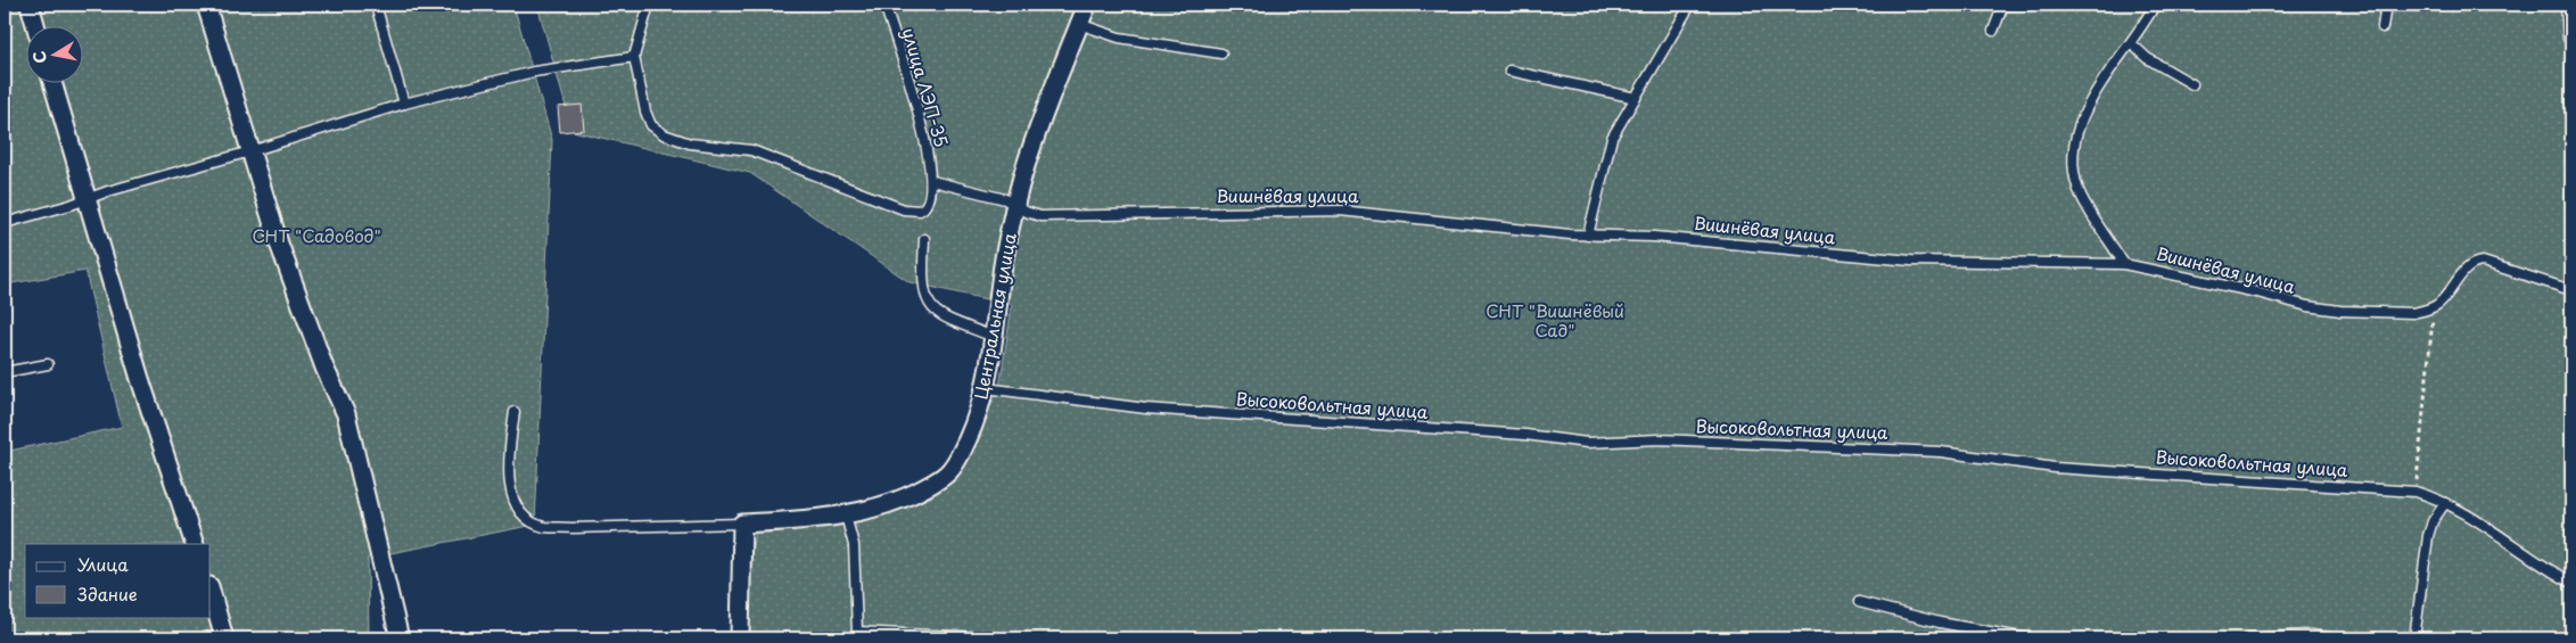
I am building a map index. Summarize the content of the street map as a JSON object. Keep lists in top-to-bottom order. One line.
{"streets":{"street":["Центральная улица"],"lane":["улица ЛЭП-35","Вишнёвая улица","Высоковольтная улица"]},"crossings":[["улица ЛЭП-35","Вишнёвая улица"],["Вишнёвая улица","Центральная улица"],["Центральная улица","Высоковольтная улица"]],"parks":["СНТ \"Садовод\"","СНТ \"Вишнёвый Сад\""],"legend":["Улица","Здание"],"north":"left"}
